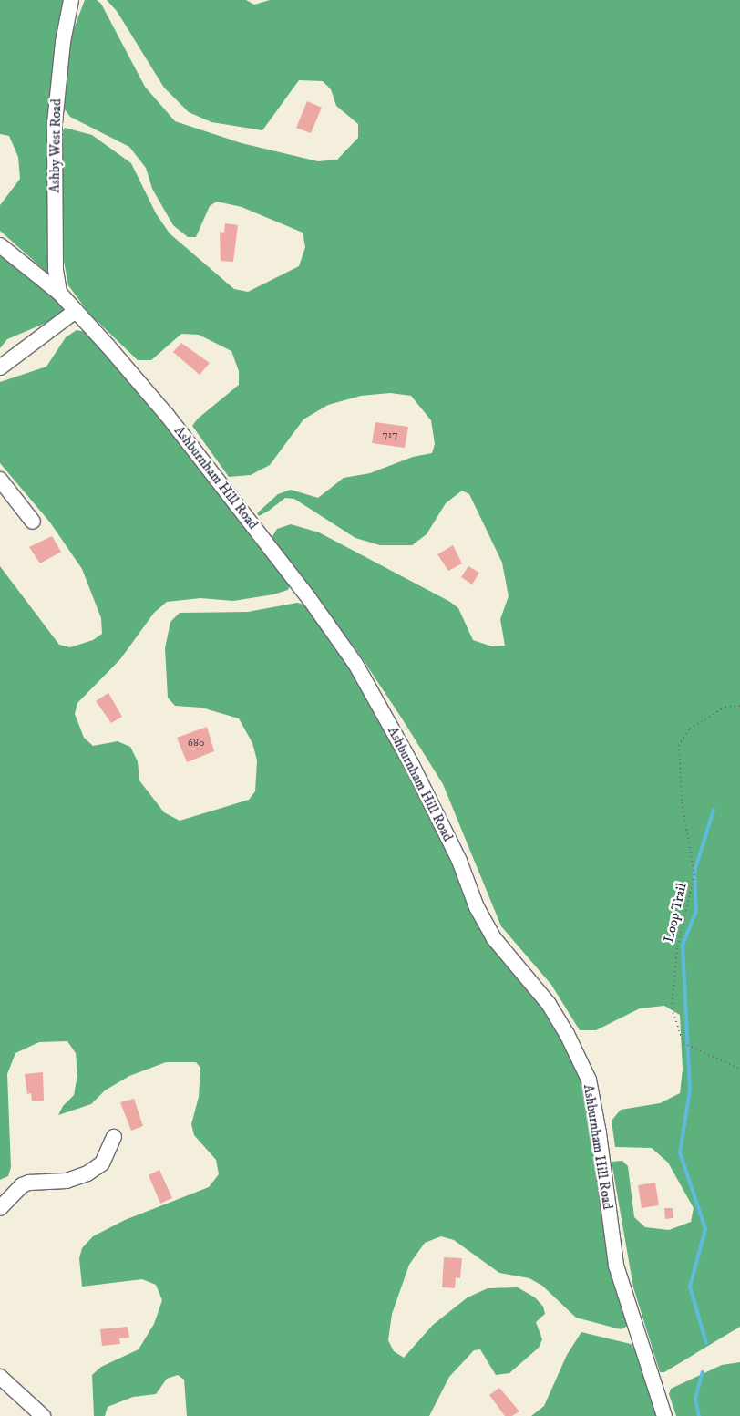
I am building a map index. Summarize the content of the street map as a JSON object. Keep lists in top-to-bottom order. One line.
{"streets":{"street":["Ashby West Road","Ashburnham Hill Road"],"path":["Loop Trail"]},"crossings":[["Ashby West Road","Ashburnham Hill Road"]],"house_numbers":["717","680"]}
